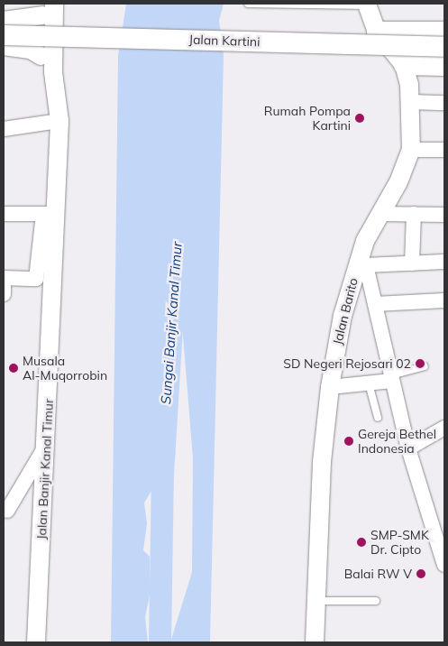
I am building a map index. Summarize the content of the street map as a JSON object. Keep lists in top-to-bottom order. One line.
{"streets":{"main road":["Jalan Kartini"],"street":["Jalan Barito","Jalan Banjir Kanal Timur"]},"water":["Sungai Banjir Kanal Timur"],"places":["Rumah Pompa Kartini","SD Negeri Rejosari 02","Musala Al-Muqorrobin","Gereja Bethel Indonesia","SMP-SMK Dr. Cipto","Balai RW V"]}
